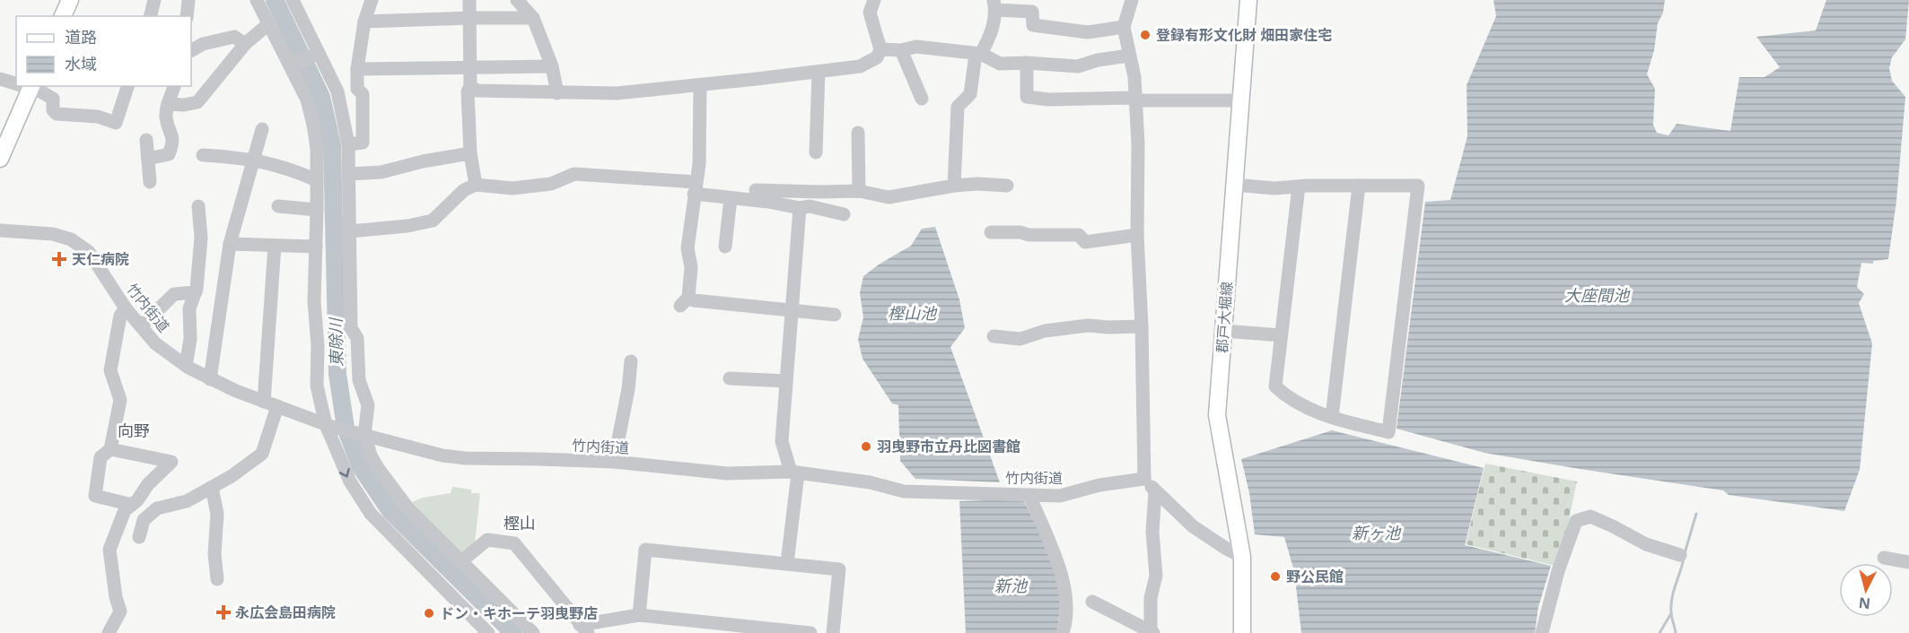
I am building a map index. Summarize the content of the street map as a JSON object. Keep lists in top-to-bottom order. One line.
{"streets":{"main road":["郡戸大堀線"],"street":["竹内街道"]},"districts":["向野","樫山"],"water":["大座間池","樫山池","東除川","新ヶ池","新池"],"places":{"other":["登録有形文化財 畑田家住宅","羽曳野市立丹比図書館","野公民館","ドン・キホーテ羽曳野店"],"health":["天仁病院","永広会島田病院"]},"legend":["道路","水域"],"north":"bottom"}
